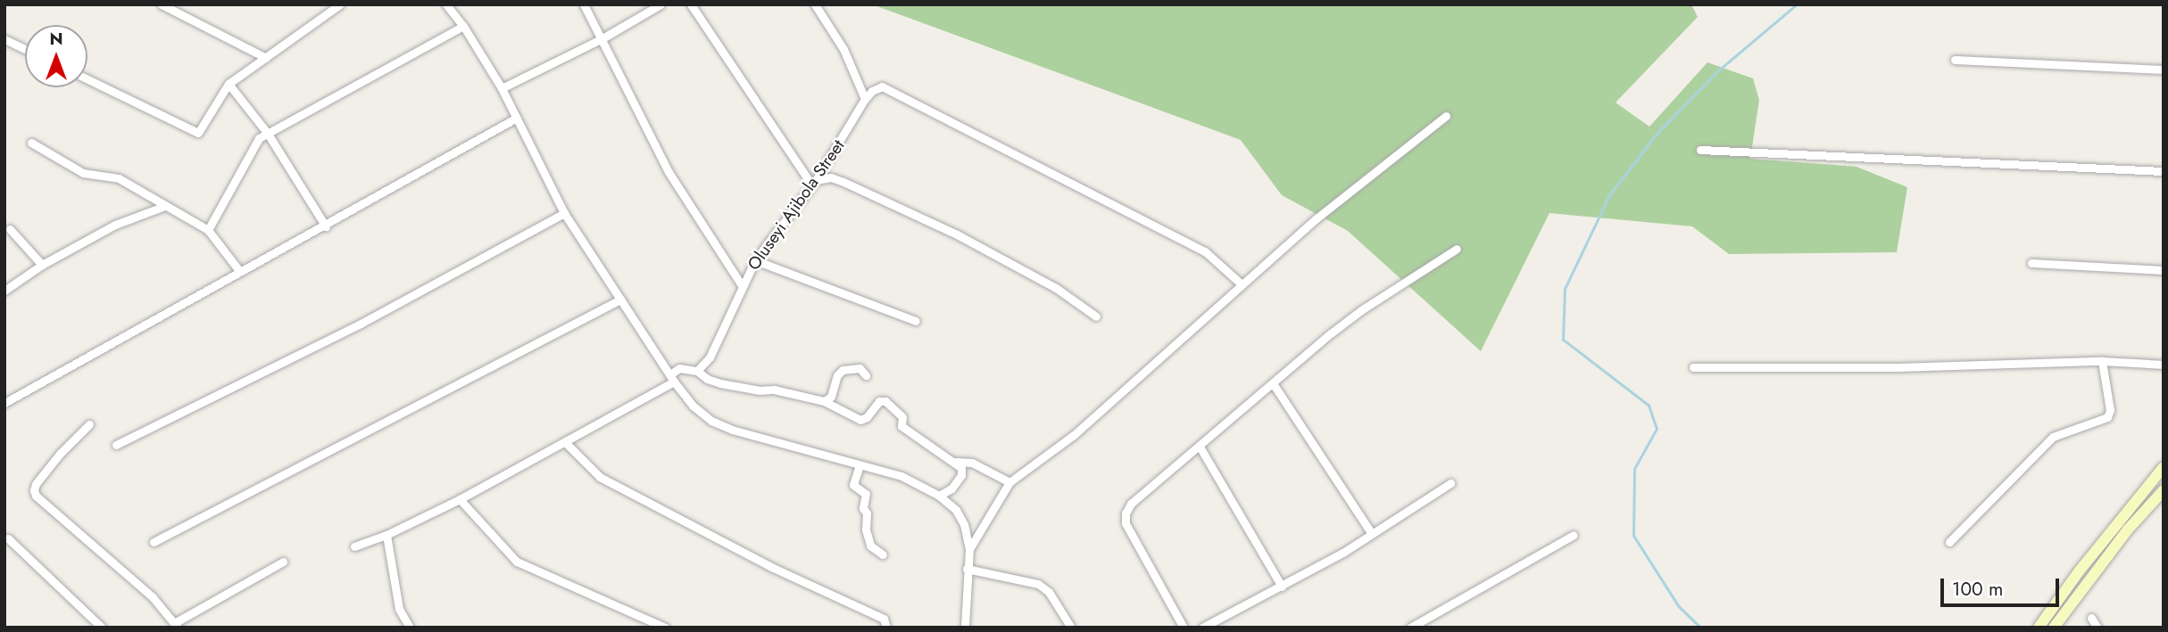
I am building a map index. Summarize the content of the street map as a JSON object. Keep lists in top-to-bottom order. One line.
{"streets":{"street":["Oluseyi Ajibola Street"]},"scale_bar":"100 m","north":"top"}
